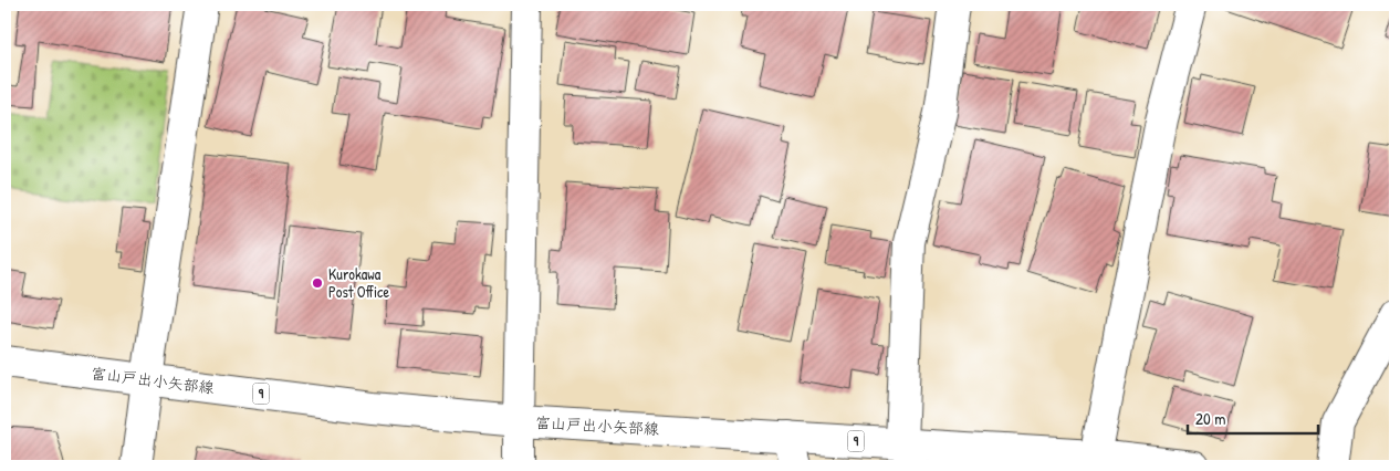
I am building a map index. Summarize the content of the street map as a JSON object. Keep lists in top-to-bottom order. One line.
{"streets":{"main road":["富山戸出小矢部線","9"]},"places":["Kurokawa Post Office"],"scale_bar":"20 m"}
